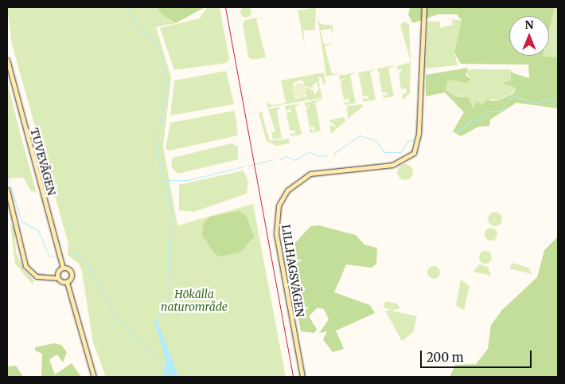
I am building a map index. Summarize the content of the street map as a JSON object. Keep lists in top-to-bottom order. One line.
{"streets":{"street":["TUVEVÄGEN","LILLHAGSVÄGEN"]},"parks":["Hökälla naturområde"],"scale_bar":"200 m","north":"top"}
